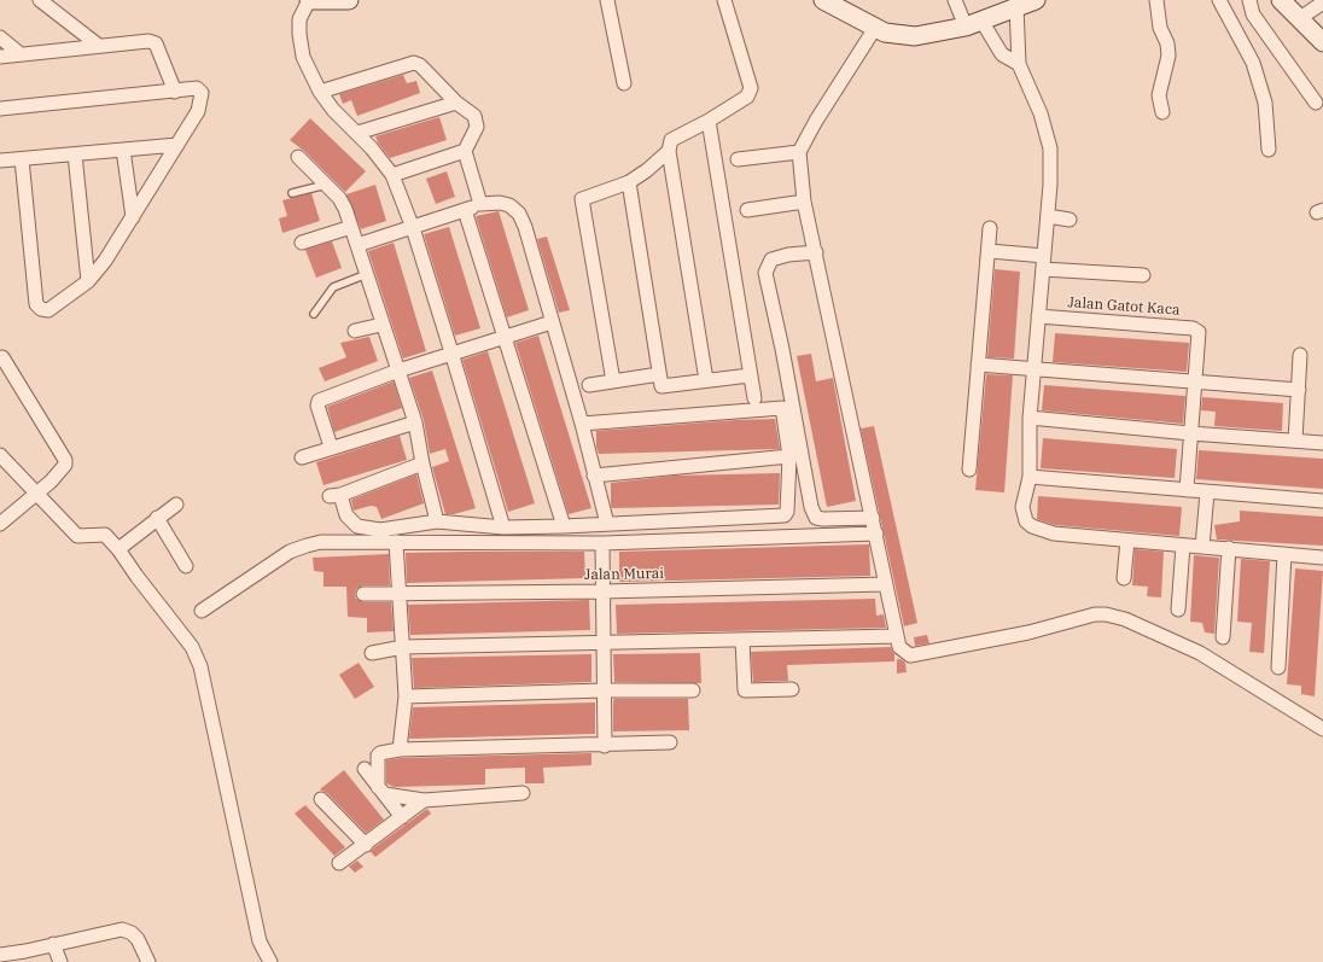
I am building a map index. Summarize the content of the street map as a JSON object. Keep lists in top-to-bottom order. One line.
{"streets":{"street":["Jalan Gatot Kaca","Jalan Murai"]}}
